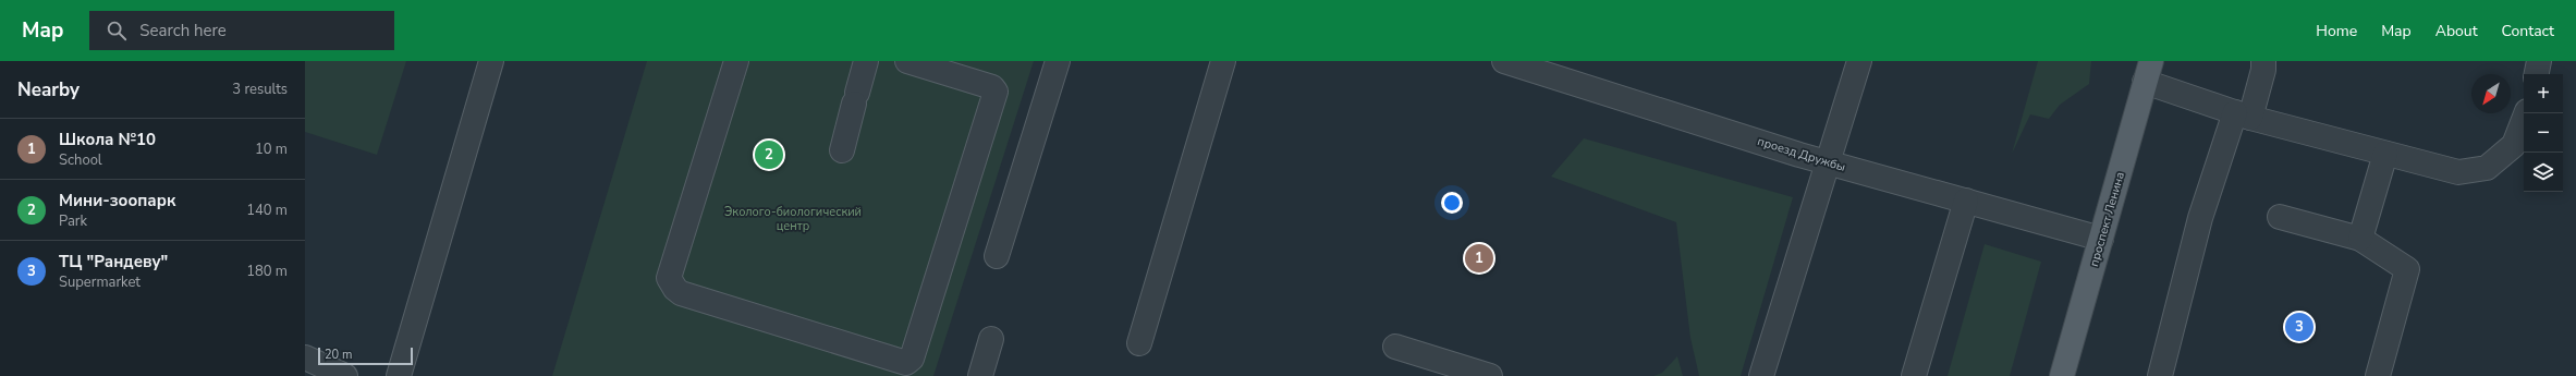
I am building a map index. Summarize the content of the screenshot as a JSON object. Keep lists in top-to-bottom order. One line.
{"streets":{"main road":["проспект Ленина"],"street":["проезд Дружбы"]},"crossings":[["проезд Дружбы","проспект Ленина"]],"parks":["Эколого-биологический центр"],"scale_bar":"20 m","north":"bottom left","page":{"header":"Map","search":"Search here","nav":["Home","Map","About","Contact"],"heading":["Nearby","3 results"],"map_buttons":["+","−"],"list":[{"mark":"1","name":"Школа №10","note":"School","value":"10 m"},{"mark":"2","name":"Мини-зоопарк","note":"Park","value":"140 m"},{"mark":"3","name":"ТЦ \"Рандеву\"","note":"Supermarket","value":"180 m"}],"pins":["2","1","3"],"scale":"20 m"}}
